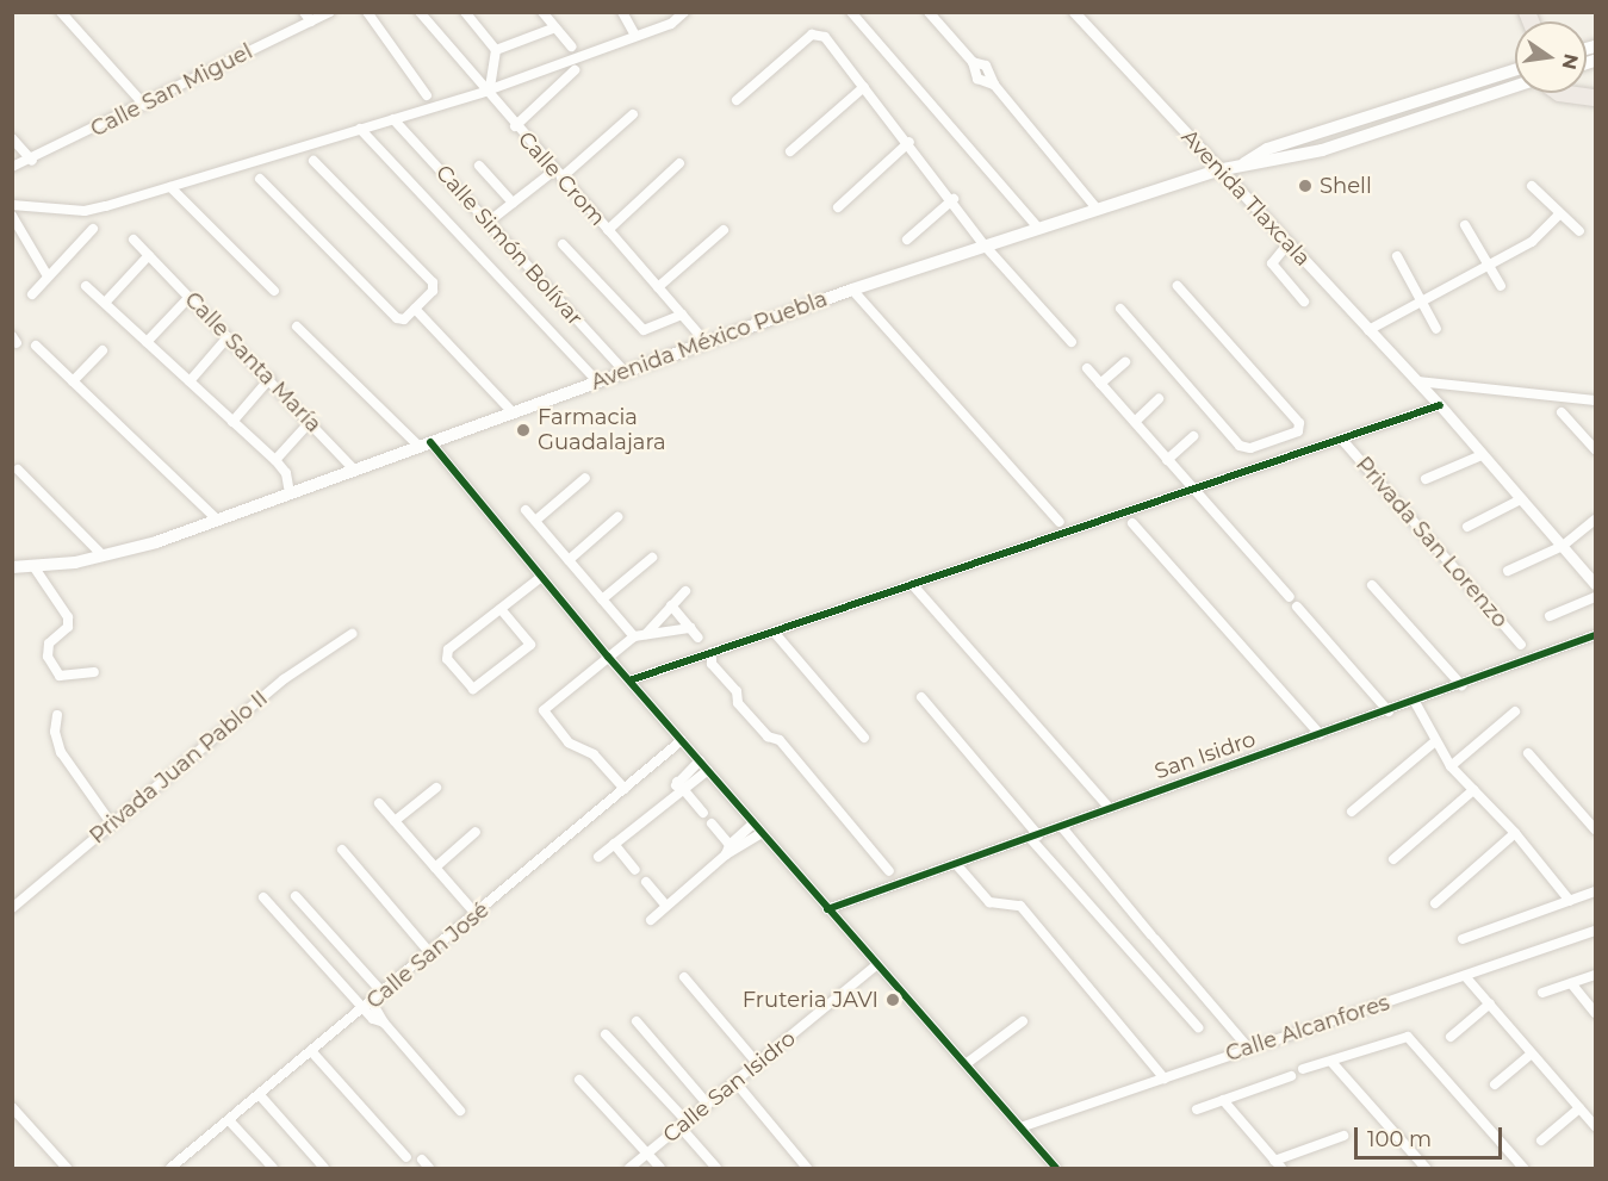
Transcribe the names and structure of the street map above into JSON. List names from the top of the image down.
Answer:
{
  "streets": {
    "main road": ["Avenida México Puebla"],
    "street": [
      "Calle San Miguel",
      "Calle Crom",
      "Avenida Tlaxcala",
      "Calle Simón Bolívar",
      "Calle Santa María",
      "Privada San Lorenzo",
      "San Isidro",
      "Privada Juan Pablo II",
      "Calle San José",
      "Calle Alcanfores",
      "Calle San Isidro"
    ]
  },
  "crossings": [
    ["Calle Crom", "Avenida México Puebla"],
    ["Avenida Tlaxcala", "Avenida México Puebla"],
    ["Calle Simón Bolívar", "Avenida México Puebla"],
    ["Avenida México Puebla", "Calle Santa María"]
  ],
  "places": ["Shell", "Farmacia Guadalajara", "Fruteria JAVI"],
  "scale_bar": "100 m",
  "north": "right"
}
